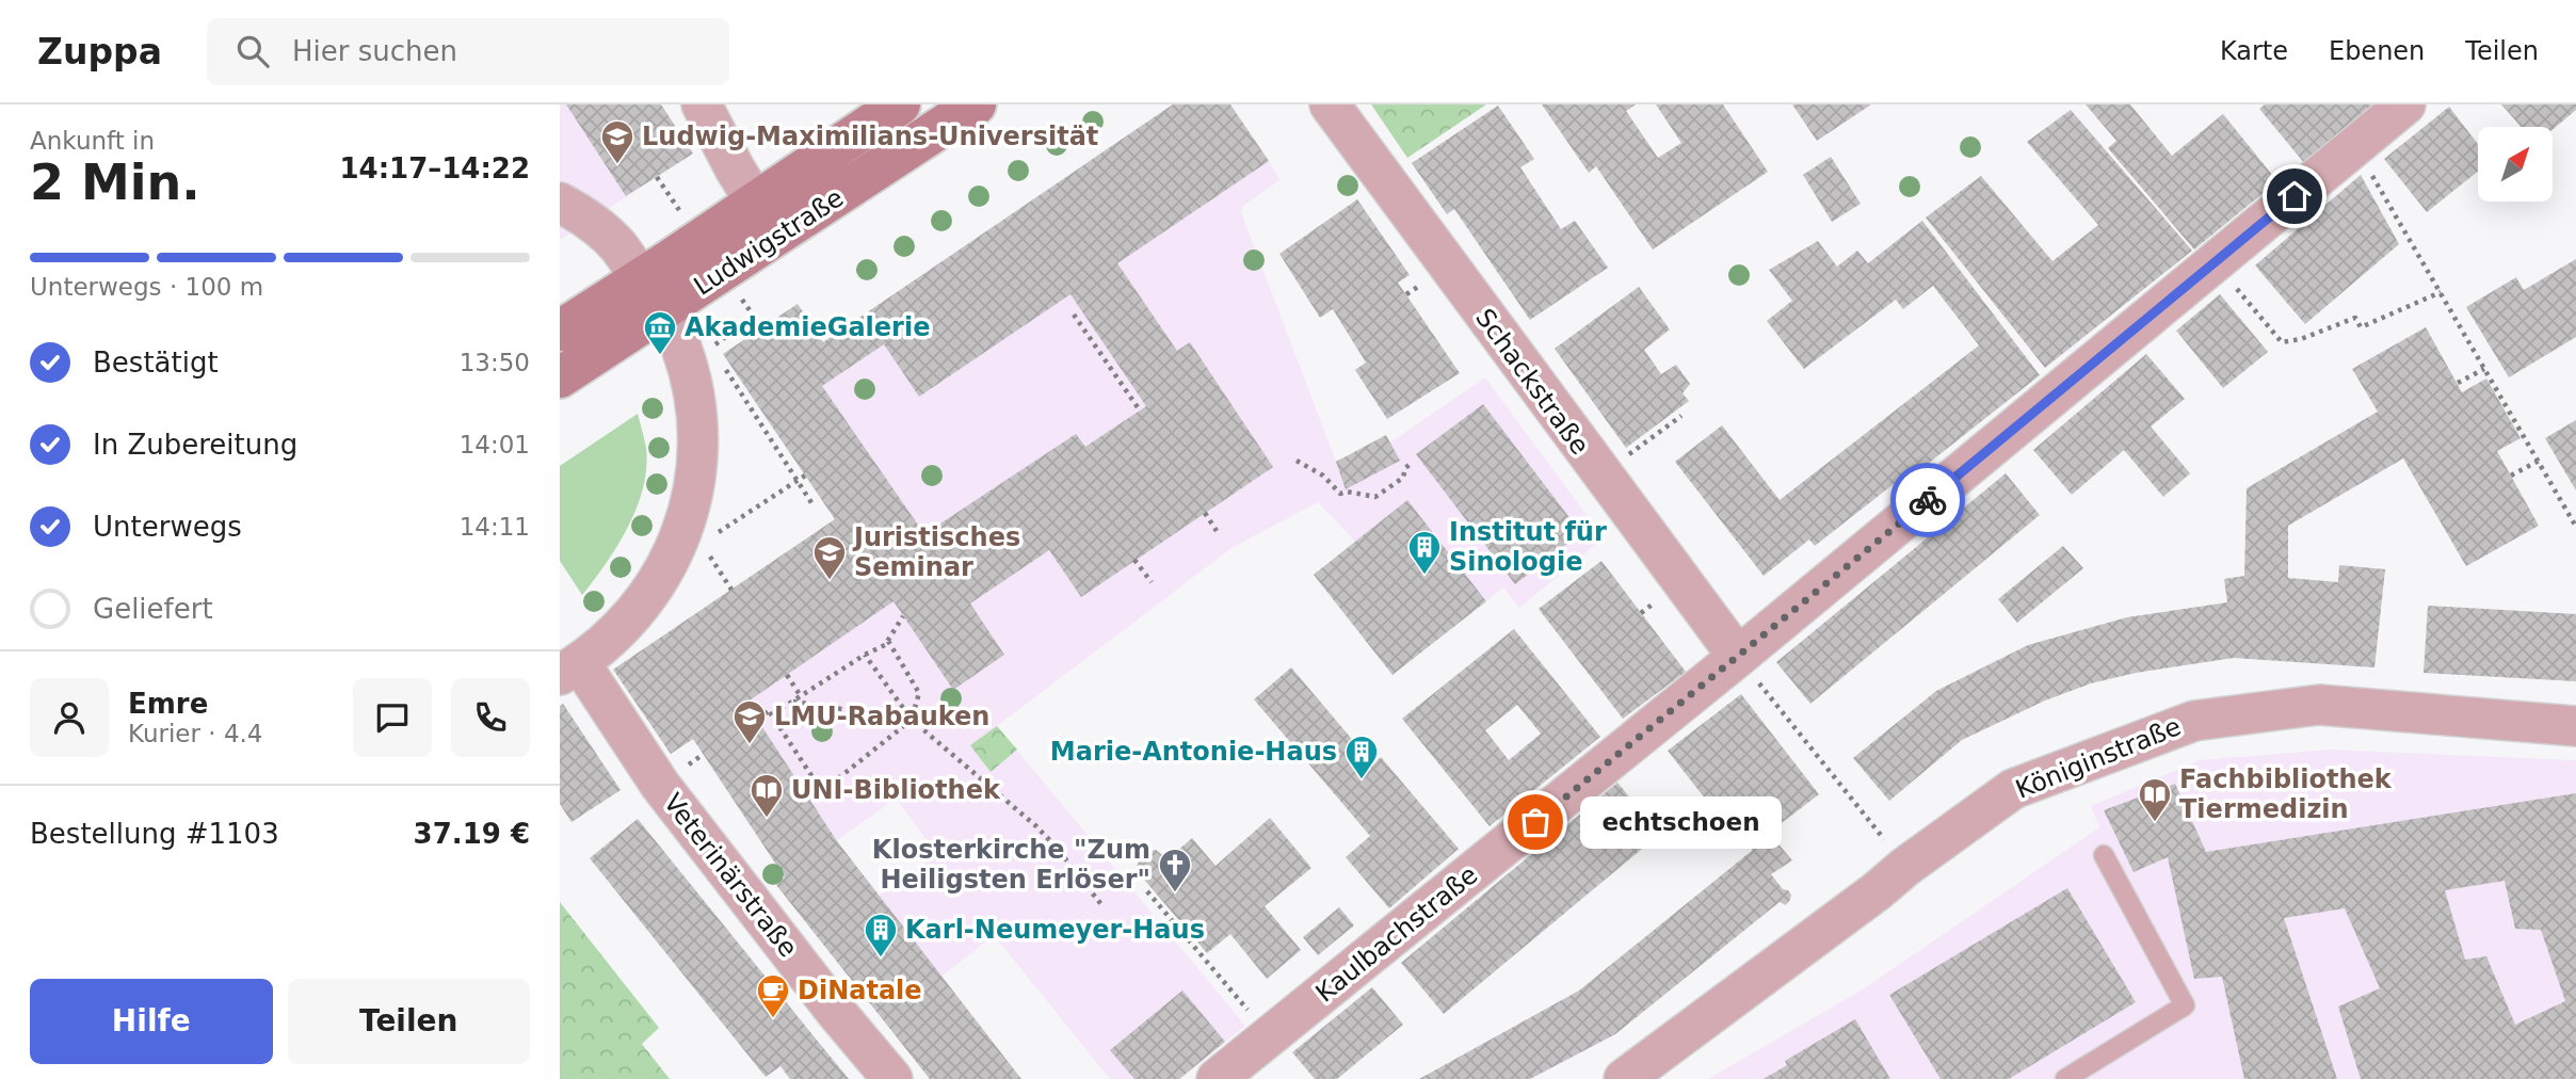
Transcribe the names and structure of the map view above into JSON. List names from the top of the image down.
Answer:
{
  "streets": {
    "main road": ["Ludwigstraße"],
    "street": [
      "Schackstraße",
      "Königinstraße",
      "Veterinärstraße",
      "Kaulbachstraße"
    ]
  },
  "crossings": [
    ["Schackstraße", "Kaulbachstraße"]
  ],
  "places": {
    "school or university": ["Ludwig-Maximilians-Universität", "Juristisches Seminar", "LMU-Rabauken"],
    "museum": ["AkademieGalerie"],
    "building": ["Institut für Sinologie", "Marie-Antonie-Haus", "Karl-Neumeyer-Haus"],
    "library": ["UNI-Bibliothek", "Fachbibliothek Tiermedizin"],
    "other": ["echtschoen"],
    "church": ["Klosterkirche \"Zum Heiligsten Erlöser\""],
    "cafe": ["DiNatale"]
  },
  "north": "top right",
  "page": {
    "header": "Zuppa",
    "search": "Hier suchen",
    "nav": ["Karte", "Ebenen", "Teilen"],
    "heading": ["2 Min.", "Ankunft in", "14:17–14:22"],
    "panel": [
      "Emre",
      "Kurier · 4.4",
      "Bestellung #1103",
      "37.19 €"
    ],
    "bar": "Unterwegs · 100 m",
    "list": [
      ["Bestätigt", "13:50"],
      ["In Zubereitung", "14:01"],
      ["Unterwegs", "14:11"],
      "Geliefert"
    ],
    "bubble": "echtschoen",
    "buttons": ["Hilfe", "Teilen"]
  }
}
